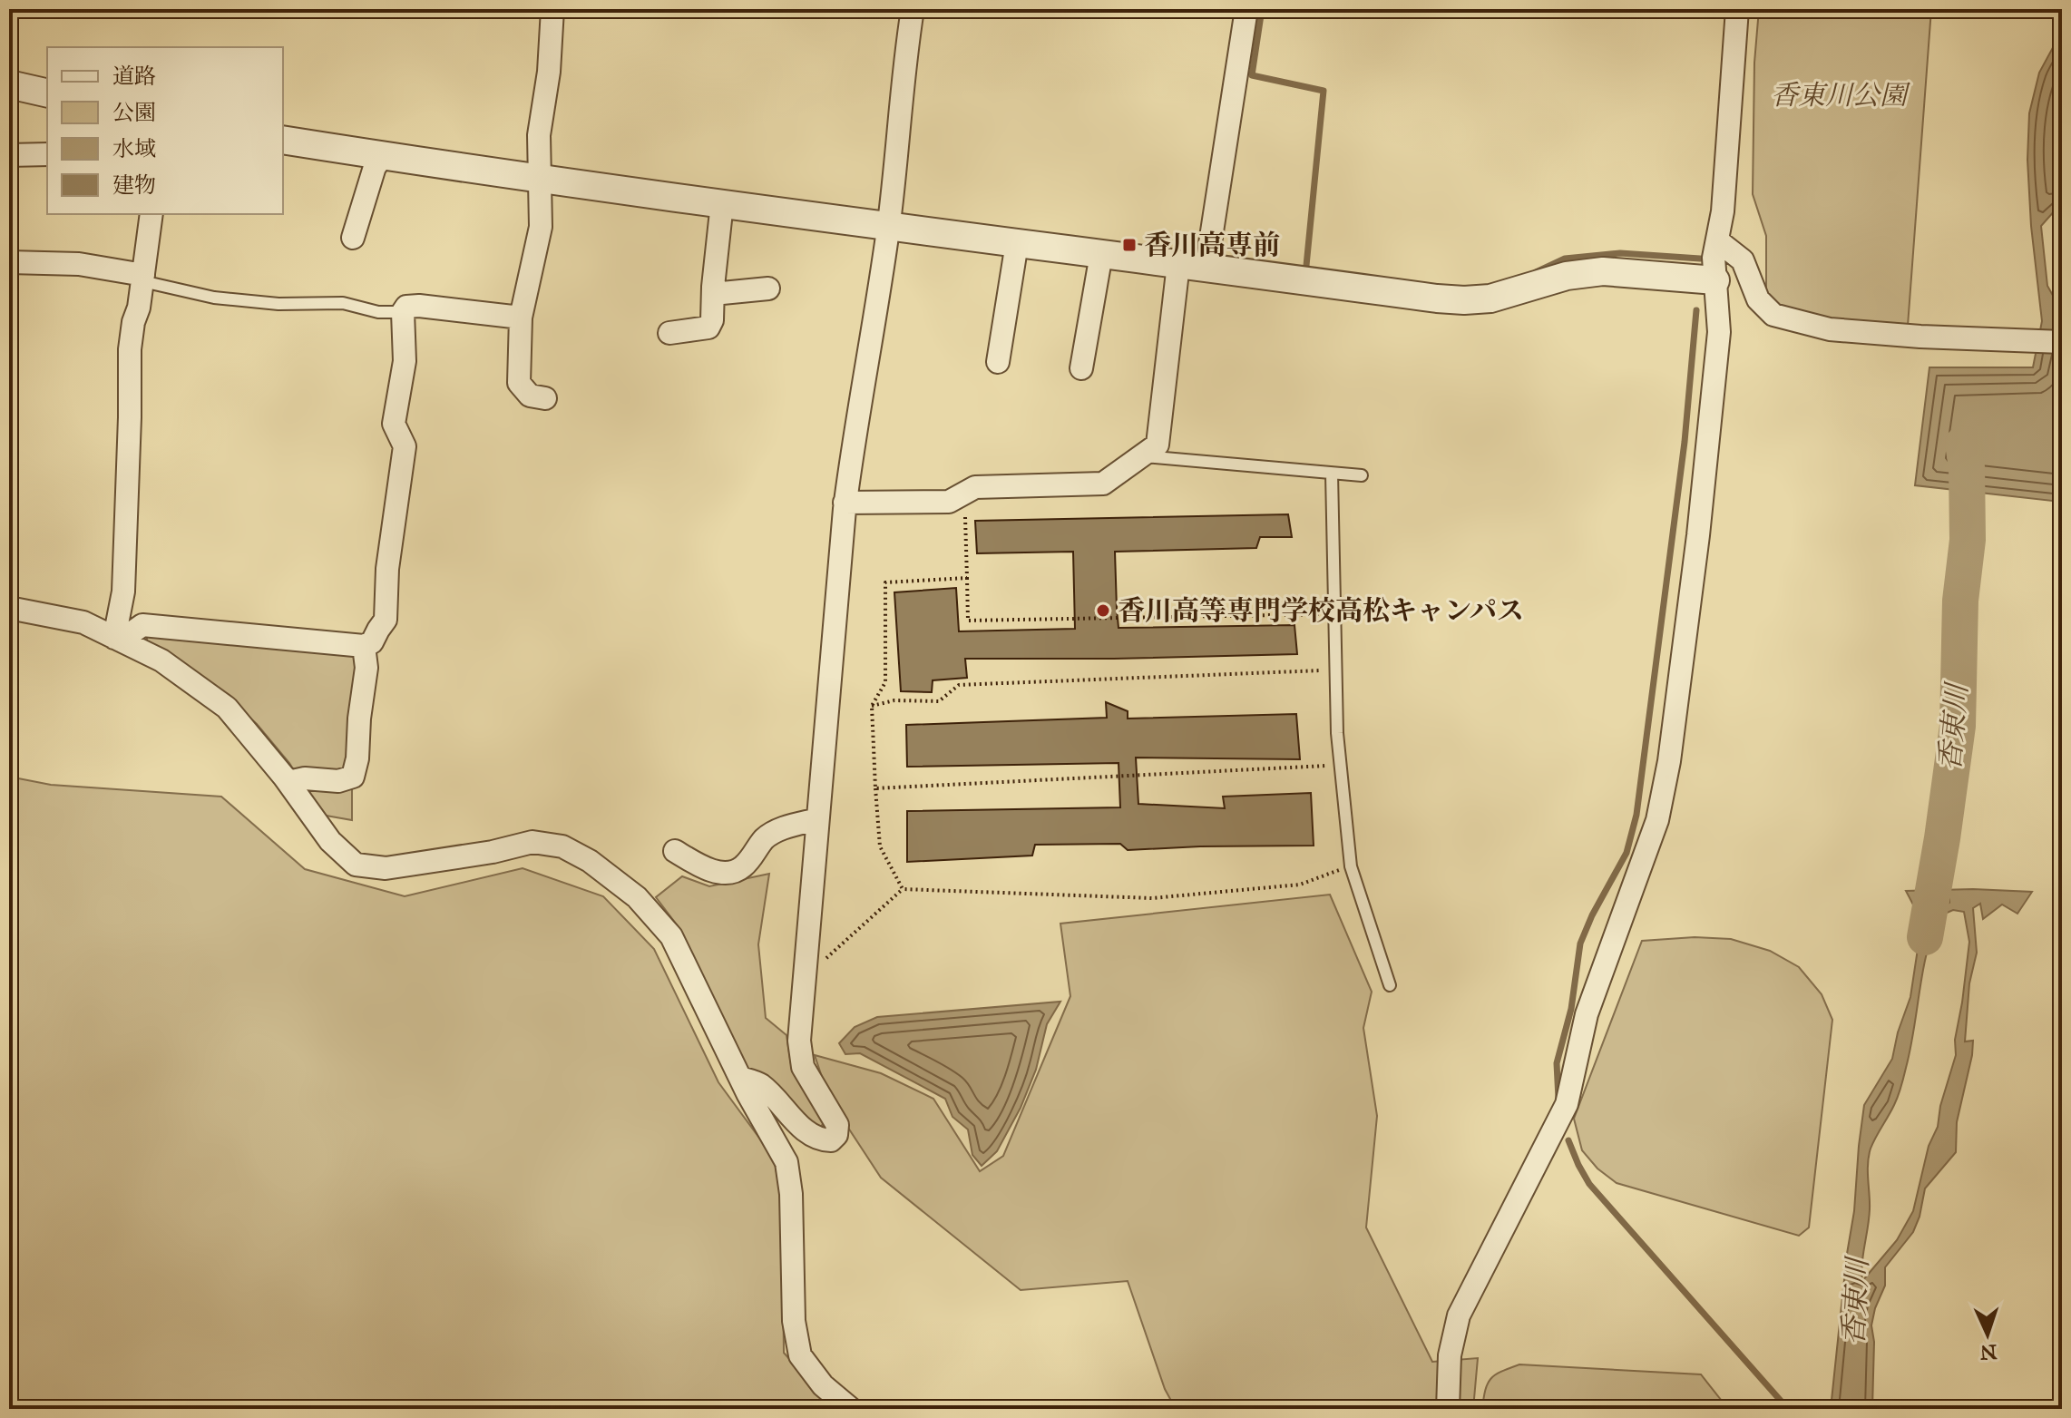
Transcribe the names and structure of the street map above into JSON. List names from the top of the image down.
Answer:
{
  "water": ["香東川"],
  "parks": ["香東川公園"],
  "places": {
    "transit": ["香川高専前"],
    "other": ["香川高等専門学校高松キャンパス"]
  },
  "legend": [
    "道路",
    "公園",
    "水域",
    "建物"
  ],
  "north": "bottom"
}
